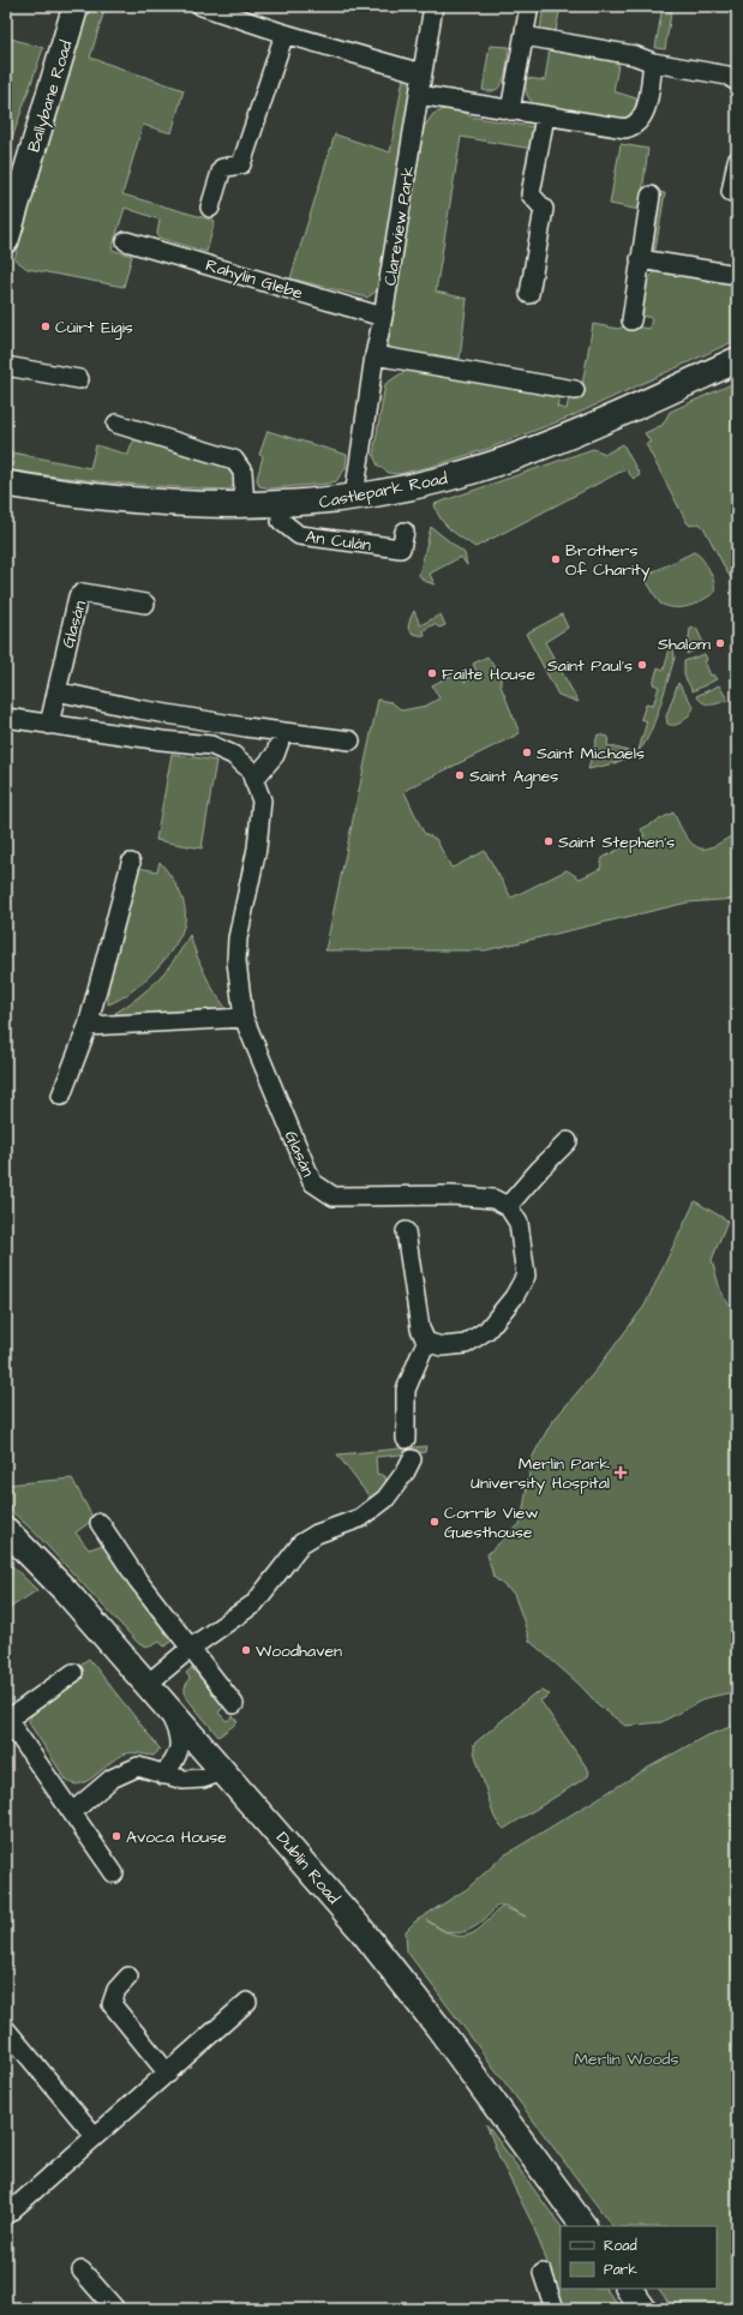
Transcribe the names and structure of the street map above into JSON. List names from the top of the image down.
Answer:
{
  "streets": {
    "main road": ["Ballybane Road", "Castlepark Road", "Dublin Road"],
    "street": [
      "Clareview Park",
      "Rahylin Glebe",
      "An Culán",
      "Glasán"
    ]
  },
  "crossings": [
    ["Clareview Park", "Rahylin Glebe"],
    ["Clareview Park", "Castlepark Road"],
    ["Castlepark Road", "An Culán"]
  ],
  "parks": ["Merlin Woods"],
  "places": {
    "other": [
      "Cúirt Eigis",
      "Brothers Of Charity",
      "Shalom",
      "Saint Paul's",
      "Failte House",
      "Saint Michaels",
      "Saint Agnes",
      "Saint Stephen's",
      "Corrib View Guesthouse",
      "Woodhaven",
      "Avoca House"
    ],
    "health": ["Merlin Park University Hospital"]
  },
  "legend": ["Road", "Park"]
}
